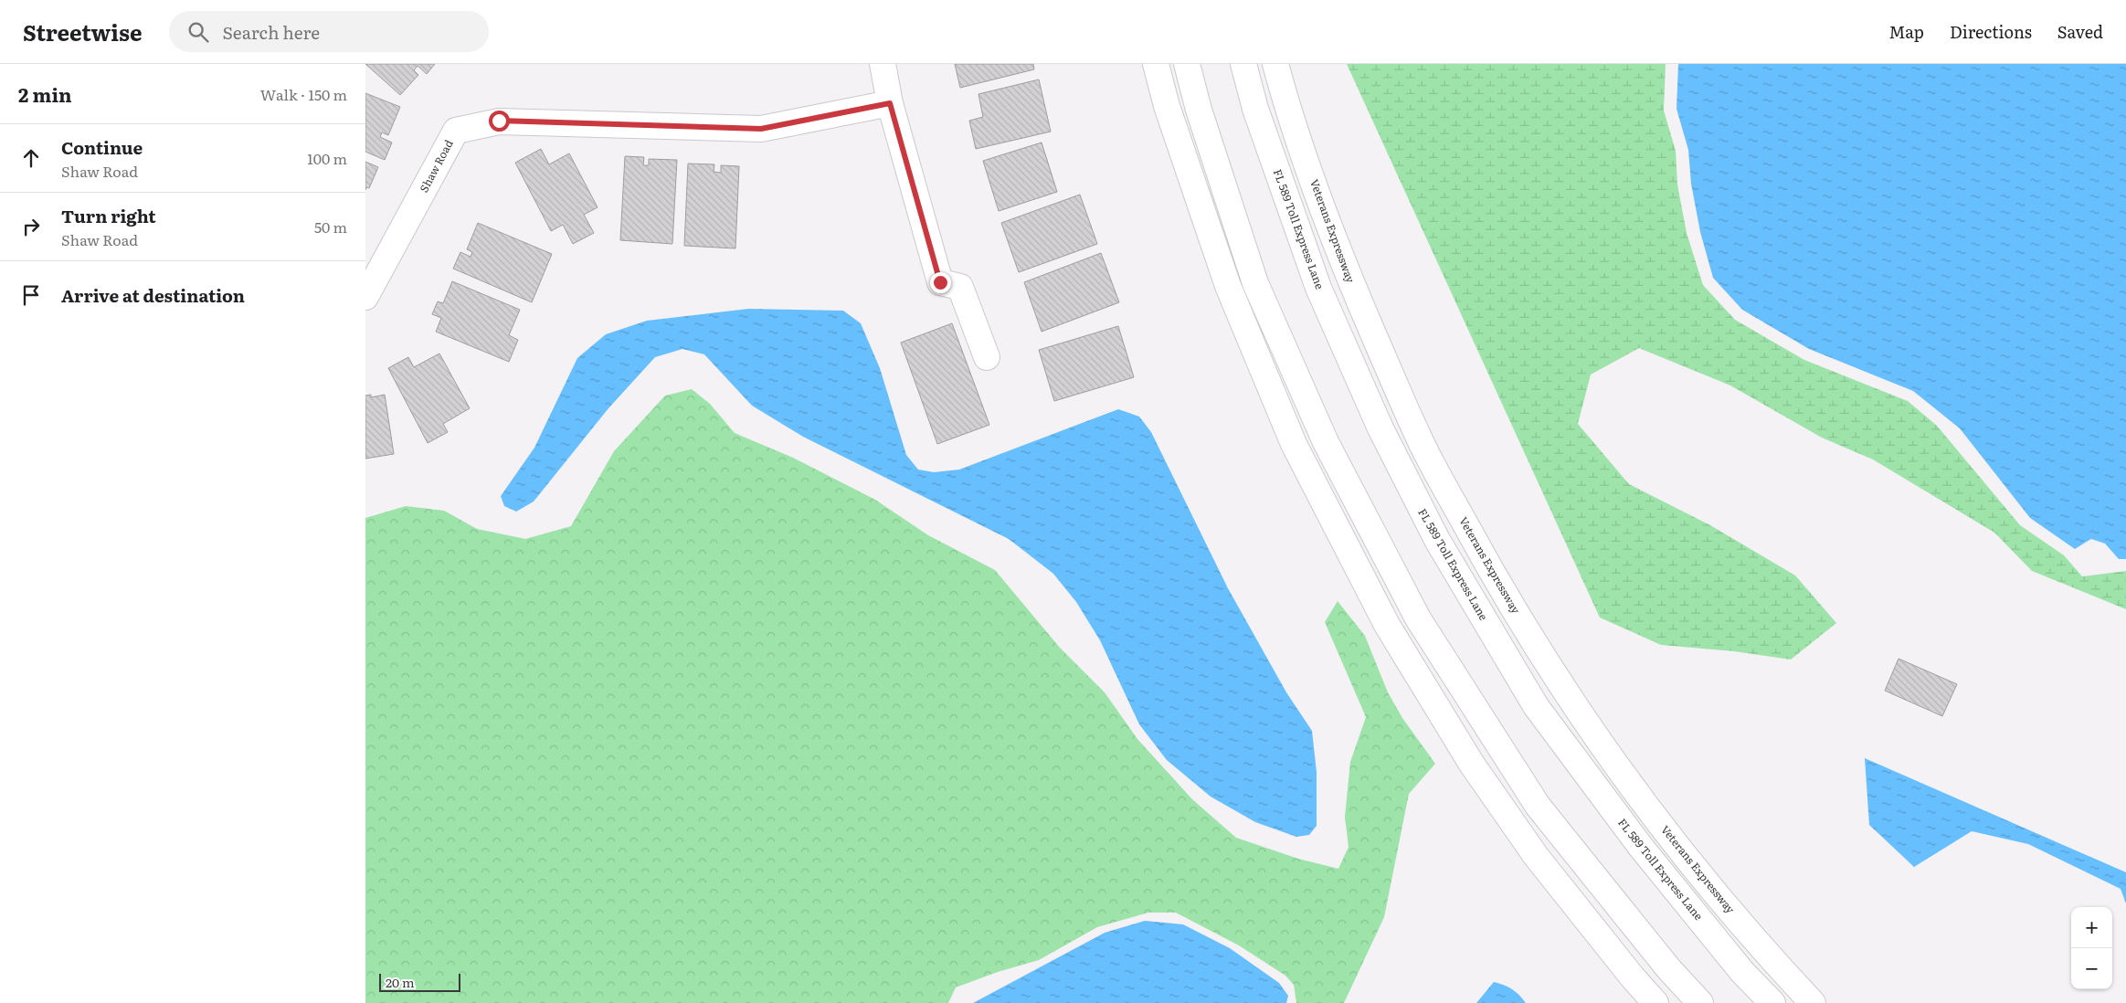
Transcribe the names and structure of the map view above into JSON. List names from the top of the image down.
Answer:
{
  "streets": {
    "main road": ["Shaw Road", "FL 589 Toll Express Lane", "Veterans Expressway"]
  },
  "scale_bar": "20 m",
  "page": {
    "header": "Streetwise",
    "search": "Search here",
    "nav": ["Map", "Directions", "Saved"],
    "heading": ["2 min", "Walk · 150 m"],
    "list": [
      ["Continue", "Shaw Road", "100 m"],
      ["Turn right", "Shaw Road", "50 m"],
      "Arrive at destination"
    ],
    "map_buttons": ["+", "−"],
    "scale": "20 m"
  }
}
